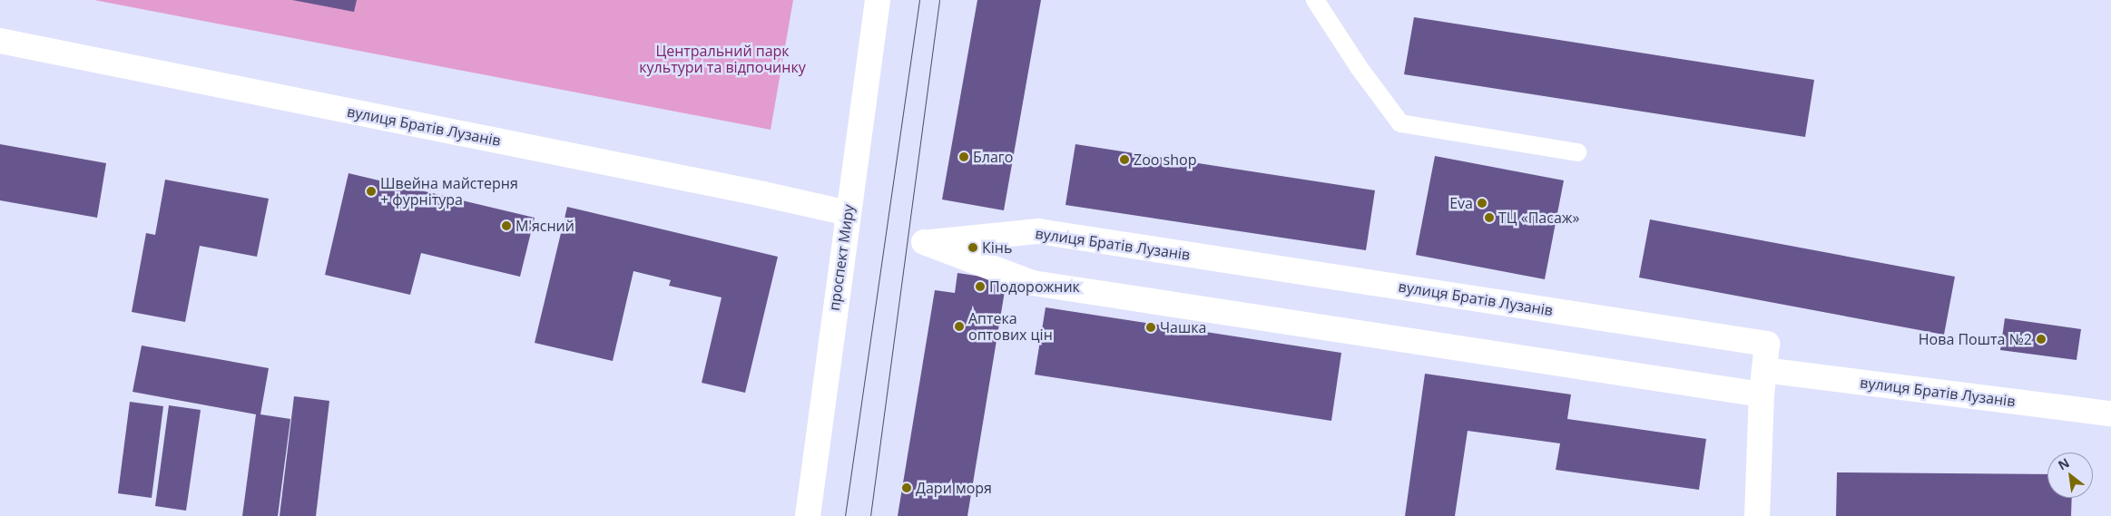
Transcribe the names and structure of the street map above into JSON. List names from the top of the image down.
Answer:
{
  "streets": {
    "street": ["вулиця Братів Лузанів", "проспект Миру"]
  },
  "crossings": [
    ["вулиця Братів Лузанів", "проспект Миру"]
  ],
  "parks": ["Центральний парк культури та відпочинку"],
  "places": [
    "Благо",
    "Zoo shop",
    "Швейна майстерня + фурнітура",
    "Eva",
    "ТЦ «Пасаж»",
    "М'ясний",
    "Кінь",
    "Подорожник",
    "Аптека оптових цін",
    "Чашка",
    "Нова Пошта №2",
    "Дари моря"
  ],
  "north": "top left"
}
